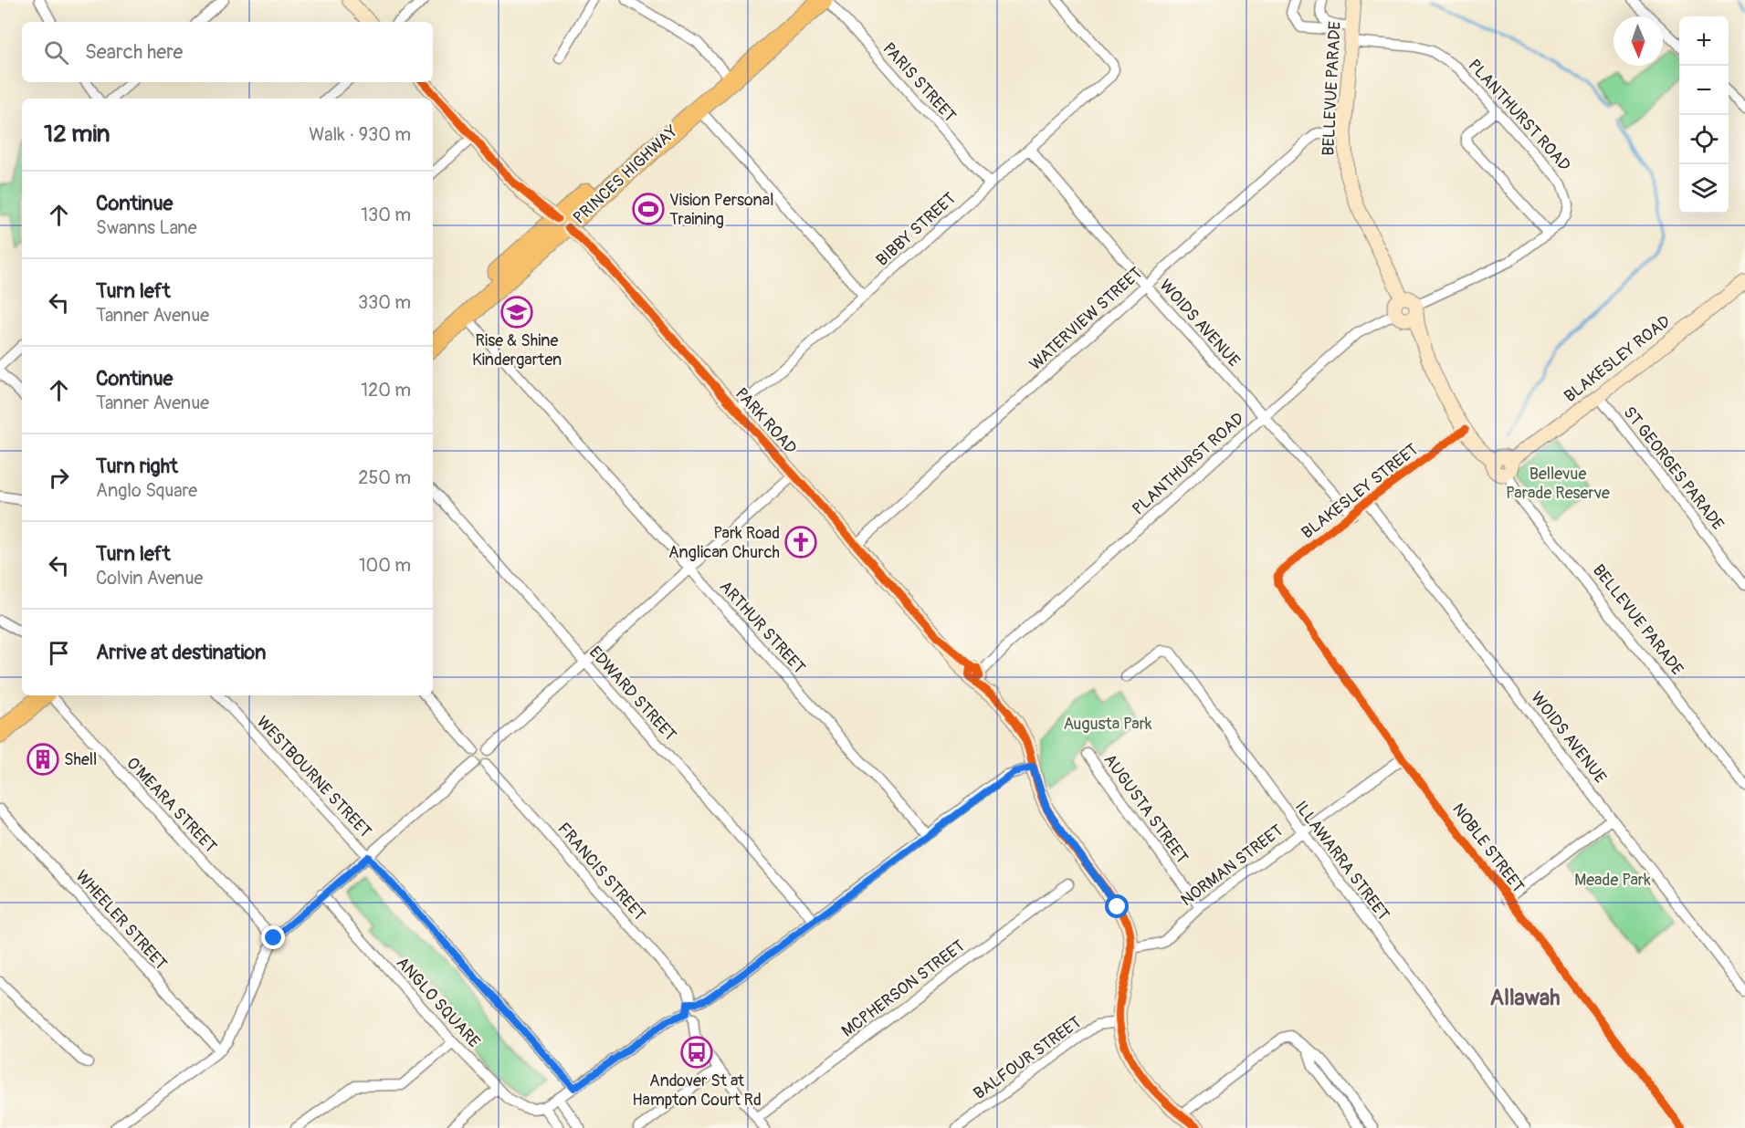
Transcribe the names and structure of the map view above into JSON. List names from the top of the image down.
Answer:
{
  "streets": {
    "highway": ["PRINCES HIGHWAY"],
    "main road": ["BELLEVUE PARADE", "BLAKESLEY ROAD", "PARK ROAD"],
    "street": [
      "PARIS STREET",
      "PLANTHURST ROAD",
      "BIBBY STREET",
      "WATERVIEW STREET",
      "WOIDS AVENUE",
      "ST GEORGES PARADE",
      "BLAKESLEY STREET",
      "ARTHUR STREET",
      "EDWARD STREET",
      "WESTBOURNE STREET",
      "O'MEARA STREET",
      "AUGUSTA STREET",
      "NOBLE STREET",
      "ILLAWARRA STREET",
      "NORMAN STREET",
      "FRANCIS STREET",
      "WHEELER STREET",
      "MCPHERSON STREET",
      "ANGLO SQUARE",
      "BALFOUR STREET"
    ]
  },
  "crossings": [
    ["PARIS STREET", "BIBBY STREET"],
    ["BELLEVUE PARADE", "PLANTHURST ROAD"],
    ["BELLEVUE PARADE", "WATERVIEW STREET"],
    ["BELLEVUE PARADE", "BLAKESLEY ROAD"],
    ["PLANTHURST ROAD", "WOIDS AVENUE"],
    ["PLANTHURST ROAD", "PARK ROAD"],
    ["PRINCES HIGHWAY", "PARK ROAD"],
    ["PRINCES HIGHWAY", "ARTHUR STREET"],
    ["BIBBY STREET", "WOIDS AVENUE"],
    ["BIBBY STREET", "PARK ROAD"],
    ["WATERVIEW STREET", "WOIDS AVENUE"],
    ["WATERVIEW STREET", "PARK ROAD"],
    ["WOIDS AVENUE", "BLAKESLEY STREET"],
    ["BLAKESLEY ROAD", "ST GEORGES PARADE"],
    ["PARK ROAD", "NORMAN STREET"],
    ["PARK ROAD", "BALFOUR STREET"],
    ["BLAKESLEY STREET", "NOBLE STREET"],
    ["AUGUSTA STREET", "NORMAN STREET"],
    ["NOBLE STREET", "NORMAN STREET"],
    ["ILLAWARRA STREET", "NORMAN STREET"]
  ],
  "districts": ["Allawah"],
  "parks": ["Bellevue Parade Reserve", "Augusta Park", "Meade Park"],
  "places": {
    "sports": ["Vision Personal Training"],
    "school or university": ["Rise & Shine Kindergarten"],
    "church": ["Park Road Anglican Church"],
    "building": ["Shell"],
    "bus stop": ["Andover St at Hampton Court Rd"]
  },
  "north": "bottom",
  "page": {
    "map_buttons": ["+", "−"],
    "search": "Search here",
    "heading": ["12 min", "Walk · 930 m"],
    "list": [
      ["Continue", "Swanns Lane", "130 m"],
      ["Turn left", "Tanner Avenue", "330 m"],
      ["Continue", "Tanner Avenue", "120 m"],
      ["Turn right", "Anglo Square", "250 m"],
      ["Turn left", "Colvin Avenue", "100 m"],
      "Arrive at destination"
    ]
  }
}
